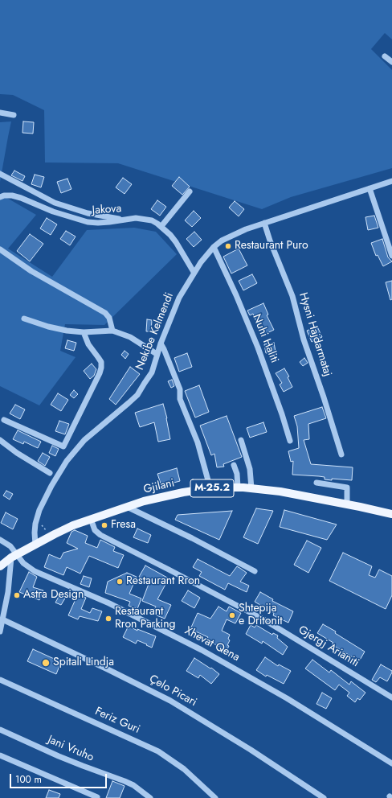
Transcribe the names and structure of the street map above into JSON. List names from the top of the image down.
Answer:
{
  "streets": {
    "main road": ["Gjilani", "M-25.2"],
    "street": [
      "Jakova",
      "Nekibe Kelmendi",
      "Hysni Hajdarmataj",
      "Nuhi Haliti",
      "Xhevat Qena",
      "Gjergj Arianiti",
      "Çelo Picari",
      "Feriz Guri",
      "Jani Vruho"
    ]
  },
  "crossings": [
    ["Jakova", "Nekibe Kelmendi"],
    ["Nekibe Kelmendi", "Hysni Hajdarmataj"],
    ["Nekibe Kelmendi", "Nuhi Haliti"],
    ["Nekibe Kelmendi", "Gjilani"],
    ["Gjilani", "Xhevat Qena"],
    ["Gjilani", "Gjergj Arianiti"]
  ],
  "places": [
    "Restaurant Puro",
    "Fresa",
    "Restaurant Rron",
    "Astra Design",
    "Shtepija e Dritonit",
    "Restaurant Rron Parking",
    "Spitali Lindja"
  ],
  "scale_bar": "100 m"
}
